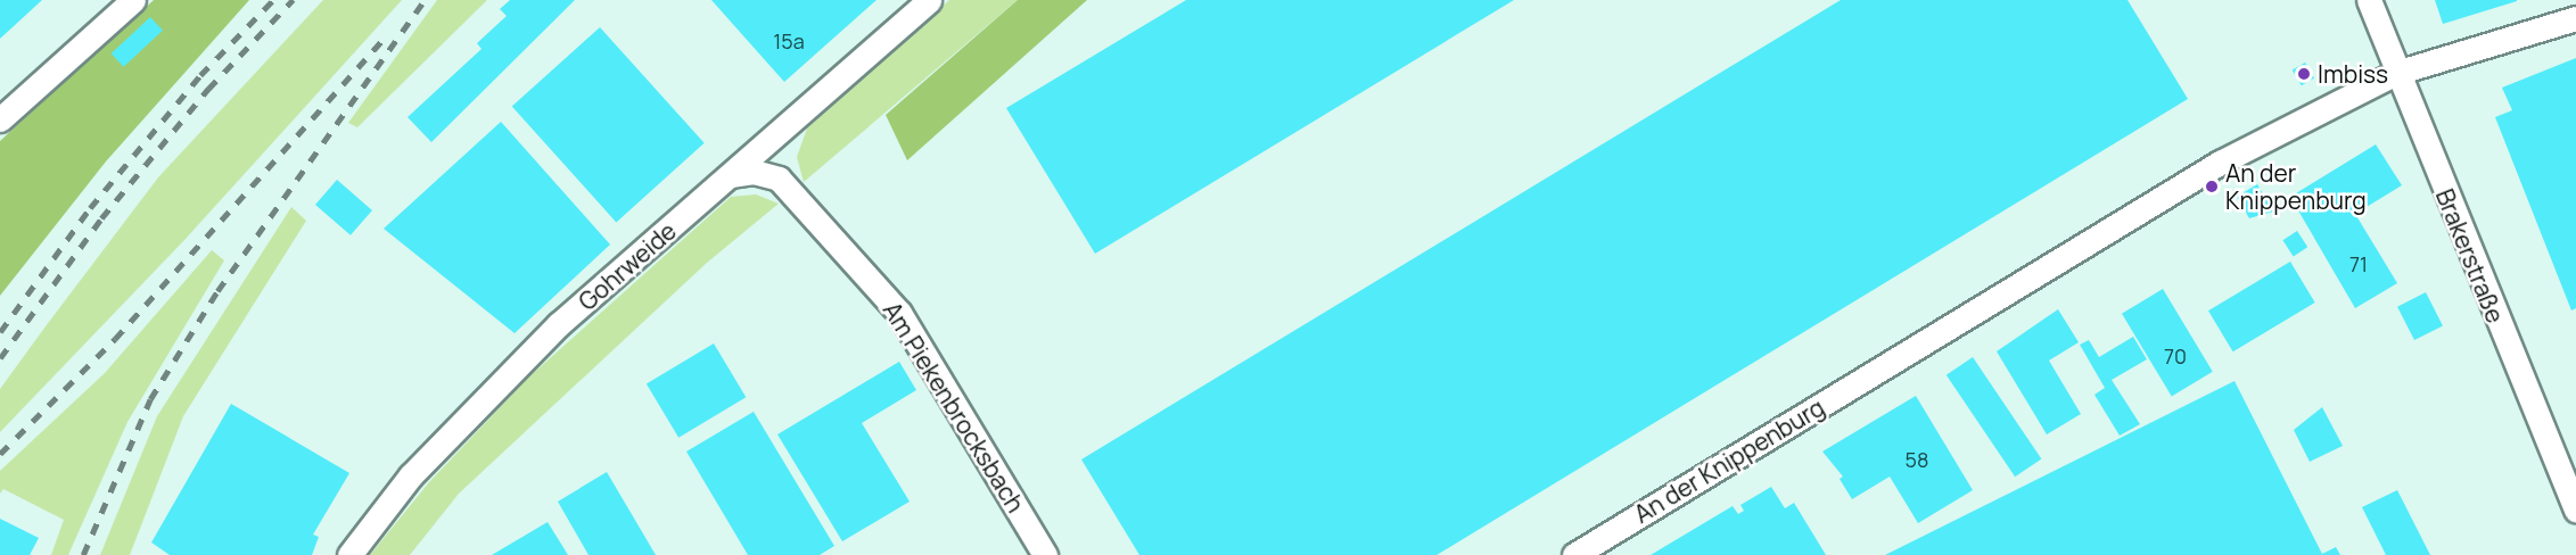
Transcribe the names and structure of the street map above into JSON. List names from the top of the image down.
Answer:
{
  "streets": {
    "street": [
      "Brakerstraße",
      "Gohrweide",
      "Am Piekenbrocksbach",
      "An der Knippenburg"
    ]
  },
  "crossings": [
    ["Brakerstraße", "An der Knippenburg"],
    ["Gohrweide", "Am Piekenbrocksbach"]
  ],
  "places": ["Imbiss", "An der Knippenburg"],
  "house_numbers": [
    "15a",
    "71",
    "70",
    "58"
  ]
}
